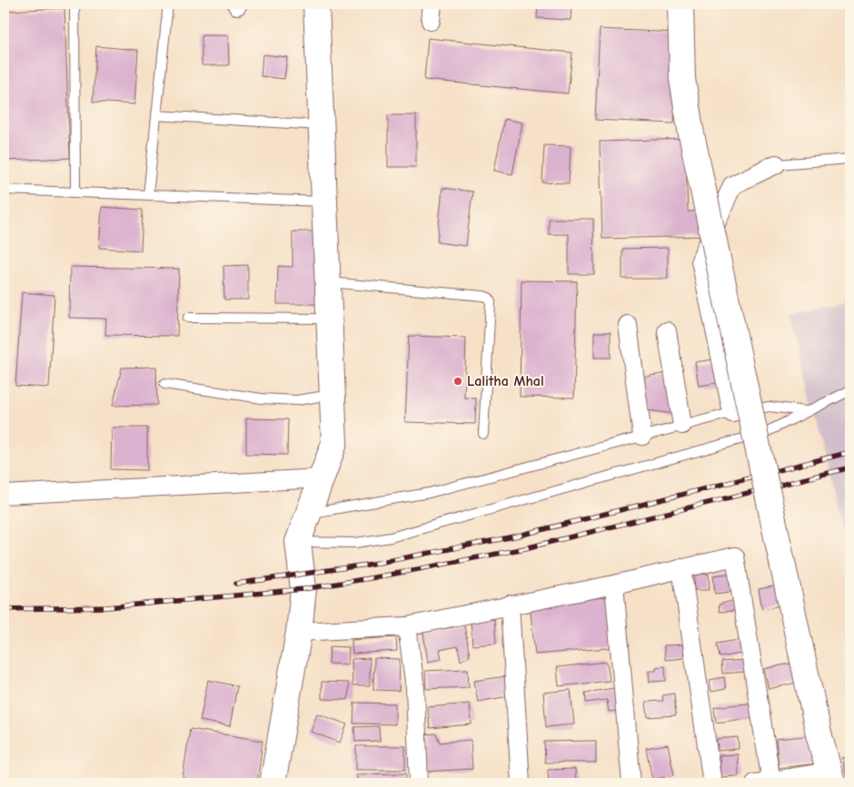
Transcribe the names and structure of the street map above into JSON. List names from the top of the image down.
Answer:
{
  "places": ["Lalitha Mhal"]
}
